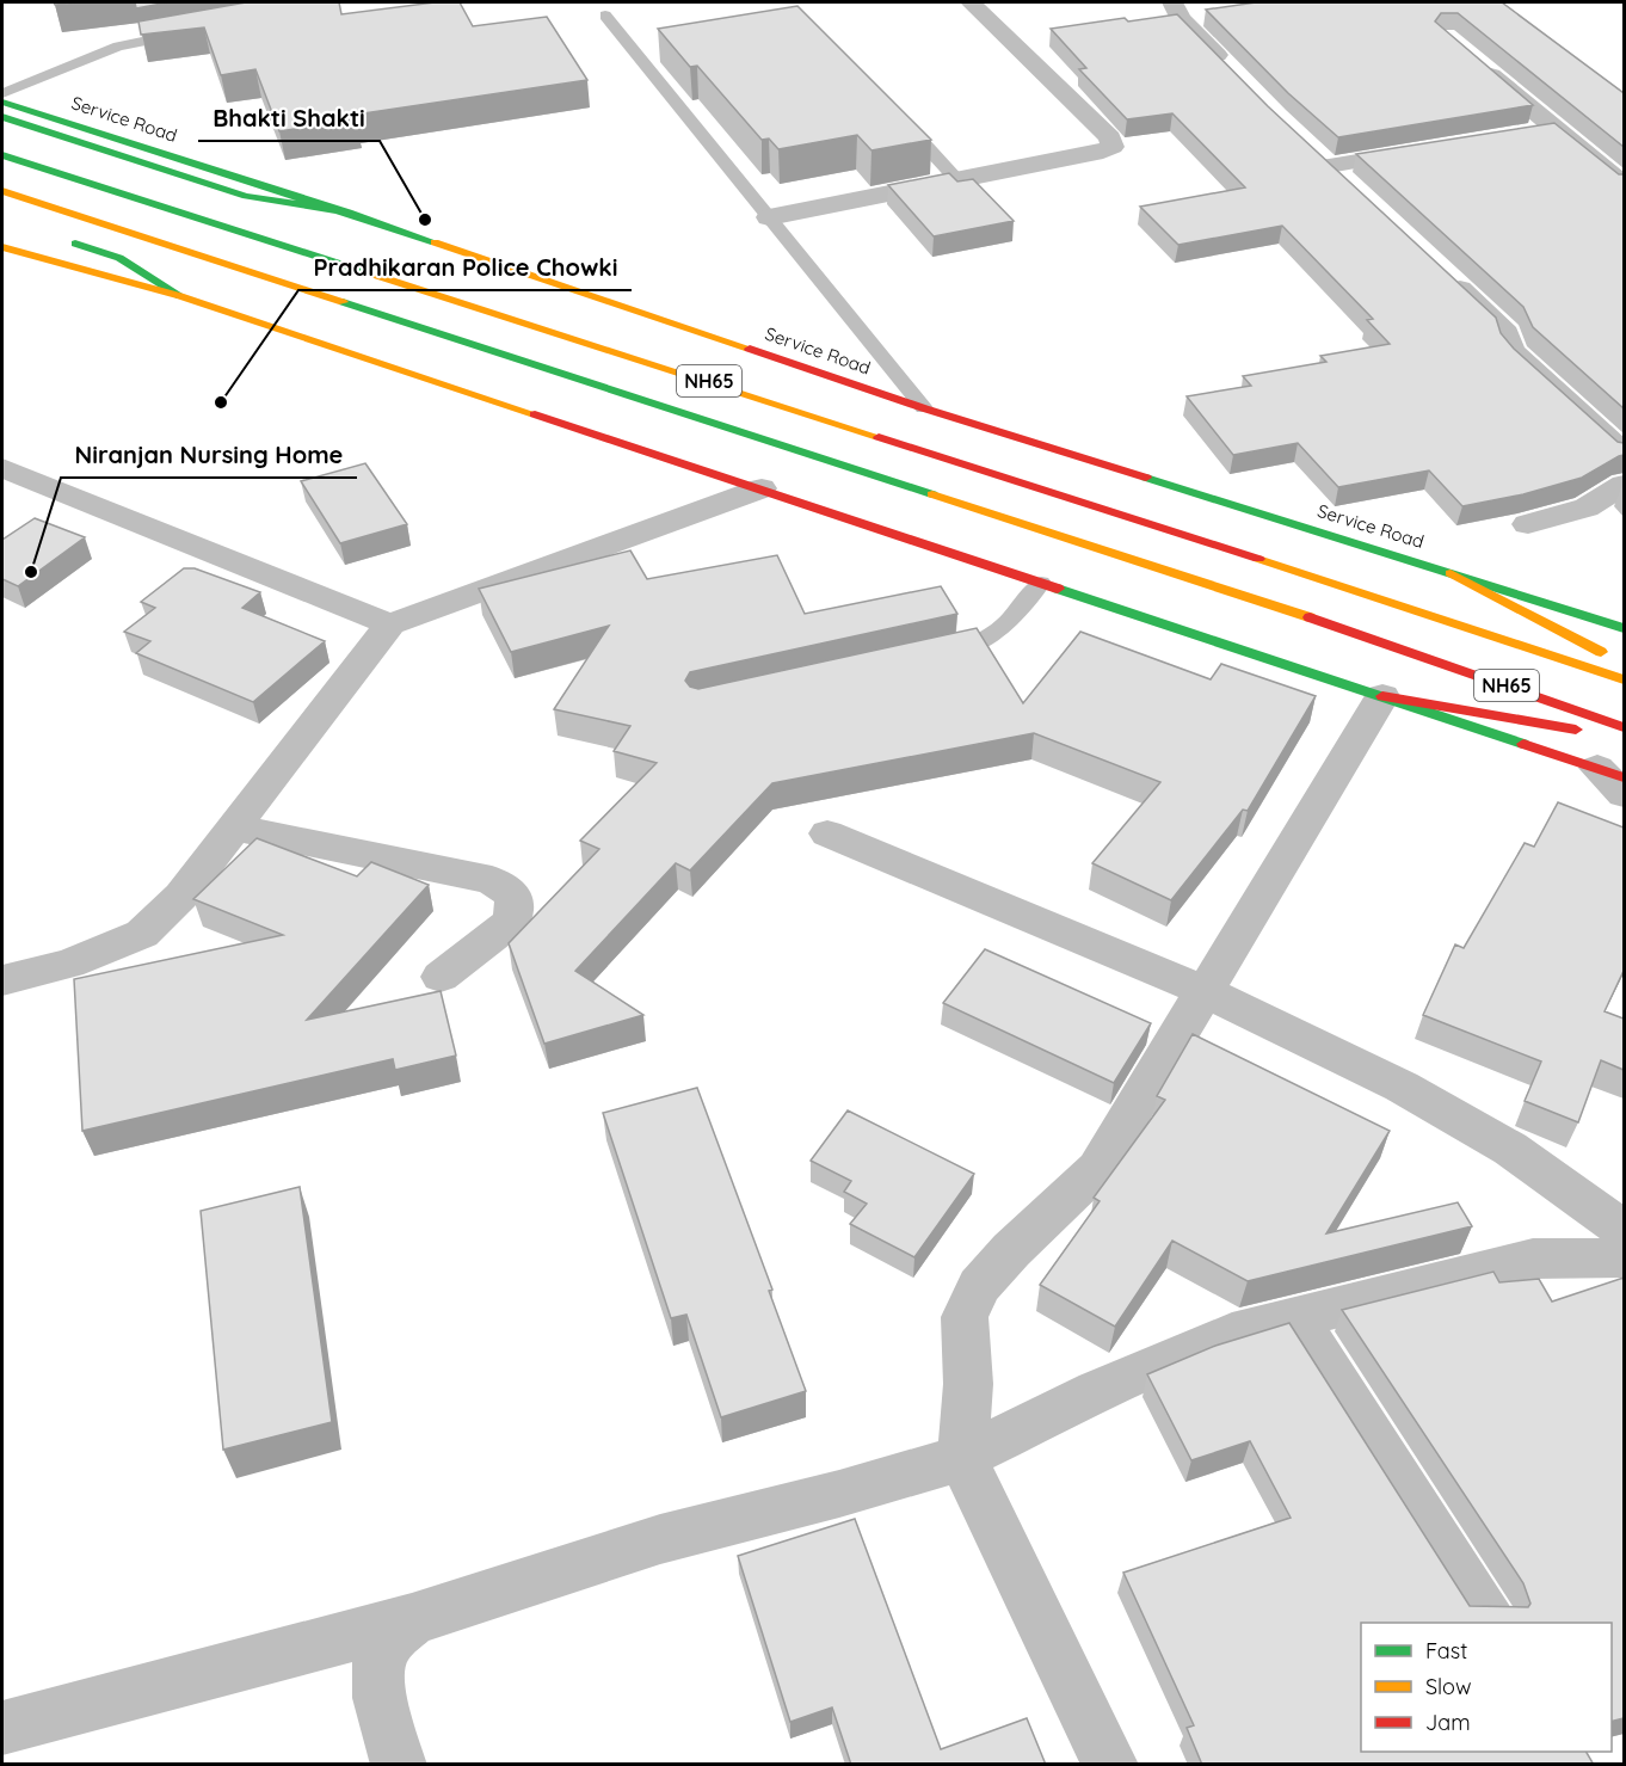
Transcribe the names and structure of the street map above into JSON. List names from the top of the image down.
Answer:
{
  "streets": {
    "main road": ["Service Road", "NH65"]
  },
  "places": ["Bhakti Shakti", "Pradhikaran Police Chowki", "Niranjan Nursing Home"],
  "legend": ["Fast", "Slow", "Jam"]
}
